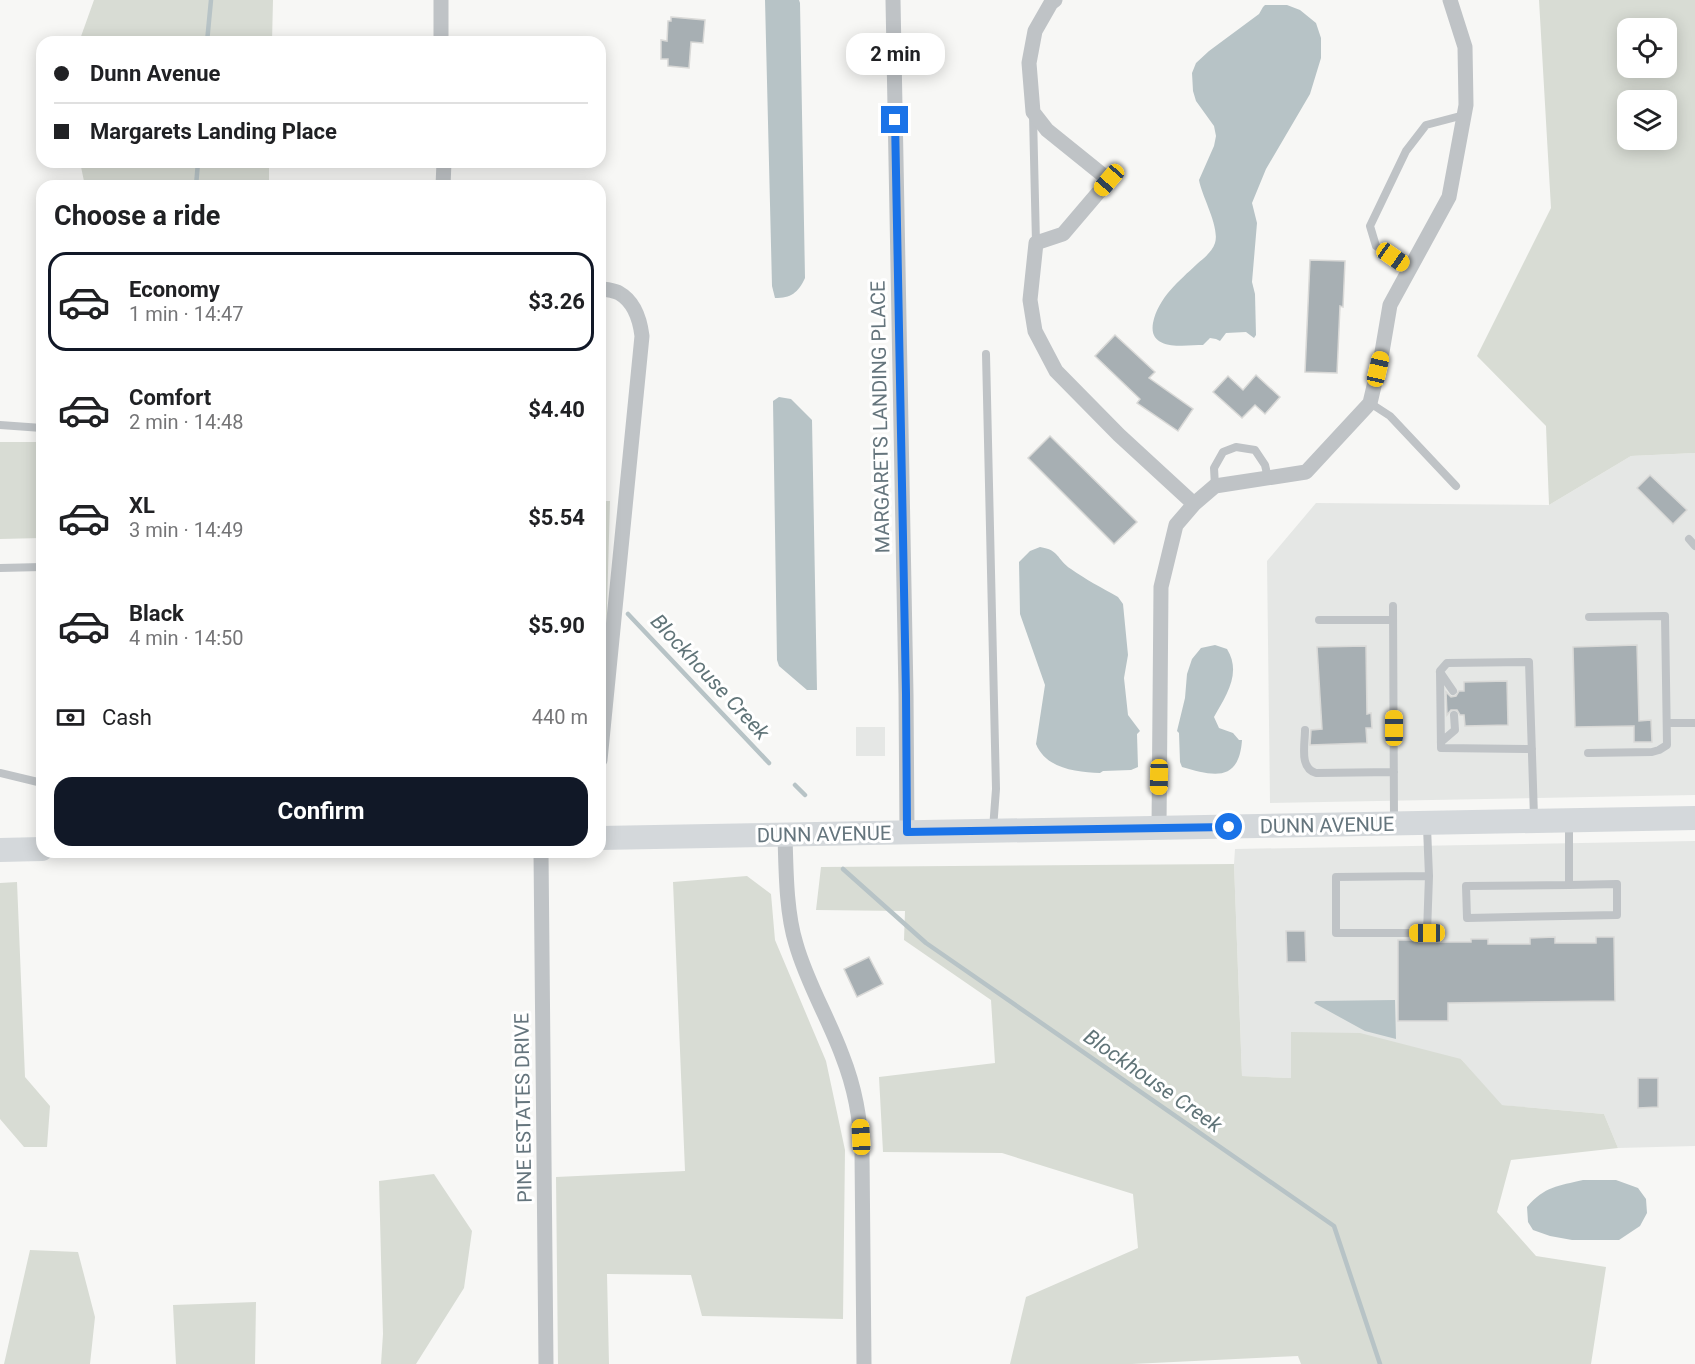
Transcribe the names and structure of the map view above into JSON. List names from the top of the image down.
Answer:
{
  "streets": {
    "main road": ["DUNN AVENUE"],
    "street": ["MARGARETS LANDING PLACE", "PINE ESTATES DRIVE"]
  },
  "crossings": [
    ["MARGARETS LANDING PLACE", "DUNN AVENUE"]
  ],
  "water": ["Blockhouse Creek"],
  "page": {
    "bubble": "2 min",
    "banner": ["Dunn Avenue", "Margarets Landing Place"],
    "heading": "Choose a ride",
    "list": [
      {
        "name": "Economy",
        "note": "1 min · 14:47",
        "value": "$3.26"
      },
      {
        "name": "Comfort",
        "note": "2 min · 14:48",
        "value": "$4.40"
      },
      {
        "name": "XL",
        "note": "3 min · 14:49",
        "value": "$5.54"
      },
      {
        "name": "Black",
        "note": "4 min · 14:50",
        "value": "$5.90"
      }
    ],
    "pay": ["Cash", "440 m"],
    "buttons": "Confirm"
  }
}
